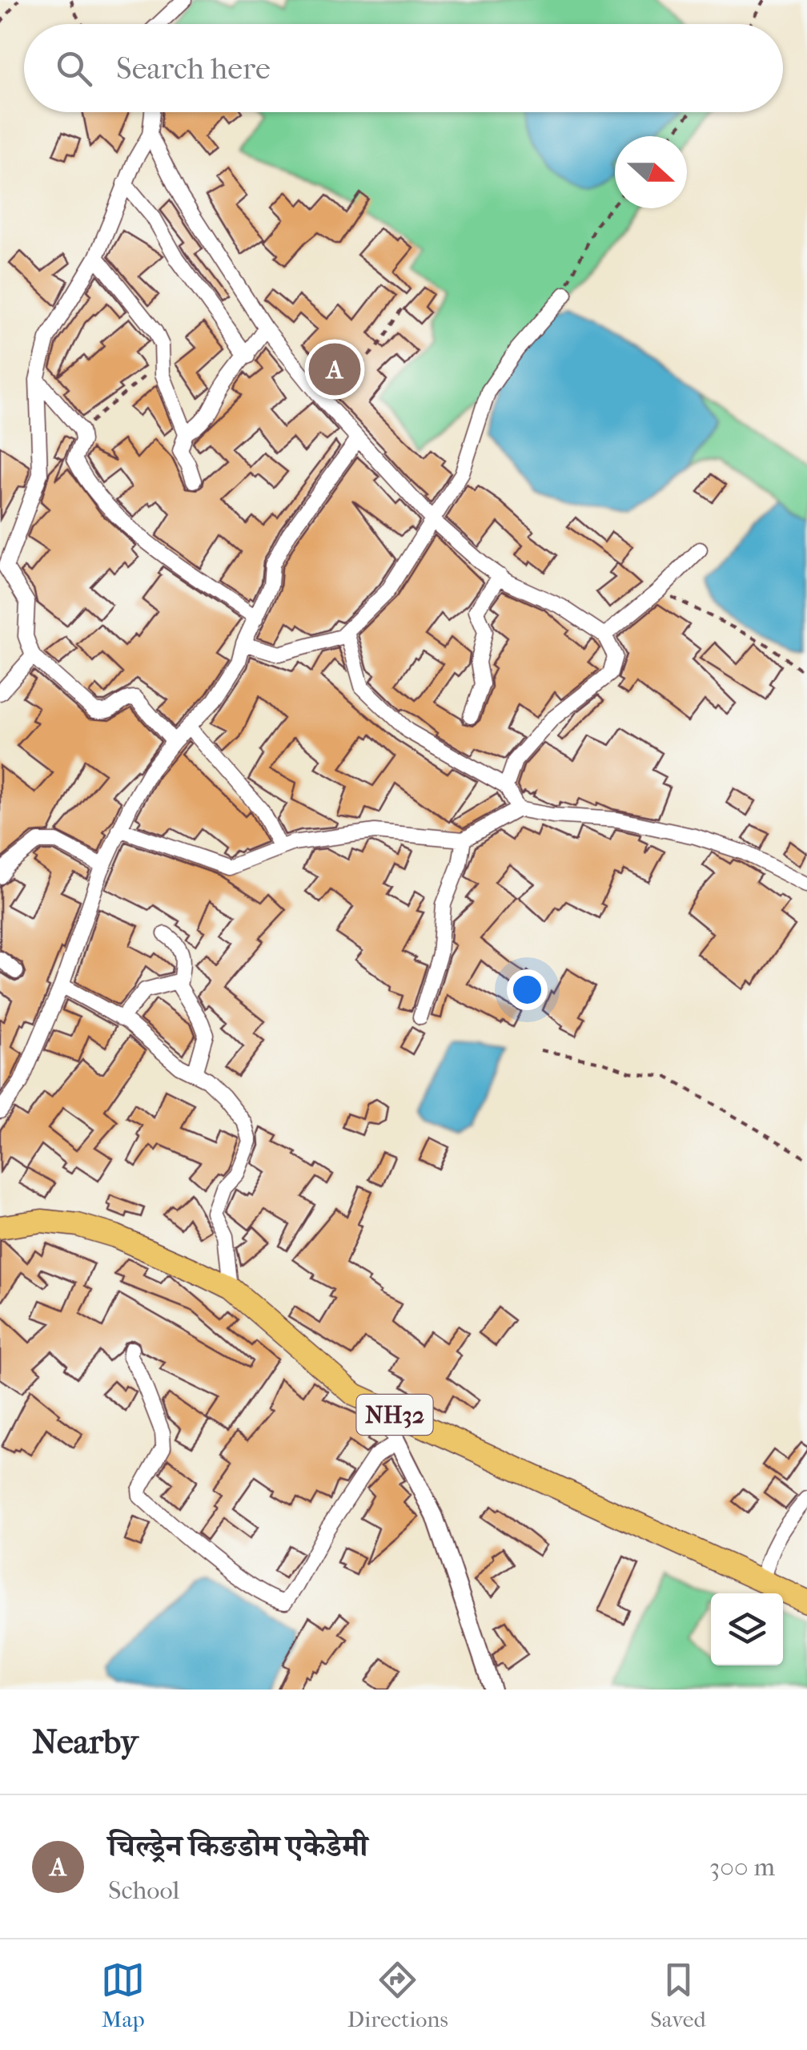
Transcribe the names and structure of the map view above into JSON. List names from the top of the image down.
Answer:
{
  "streets": {
    "main road": ["NH32"]
  },
  "north": "right",
  "page": {
    "search": "Search here",
    "pins": "A",
    "heading": "Nearby",
    "list": [
      {
        "mark": "A",
        "name": "चिल्ड्रेन किङडोम एकेडेमी",
        "note": "School",
        "value": "300 m"
      }
    ],
    "nav": ["Map", "Directions", "Saved"]
  }
}
